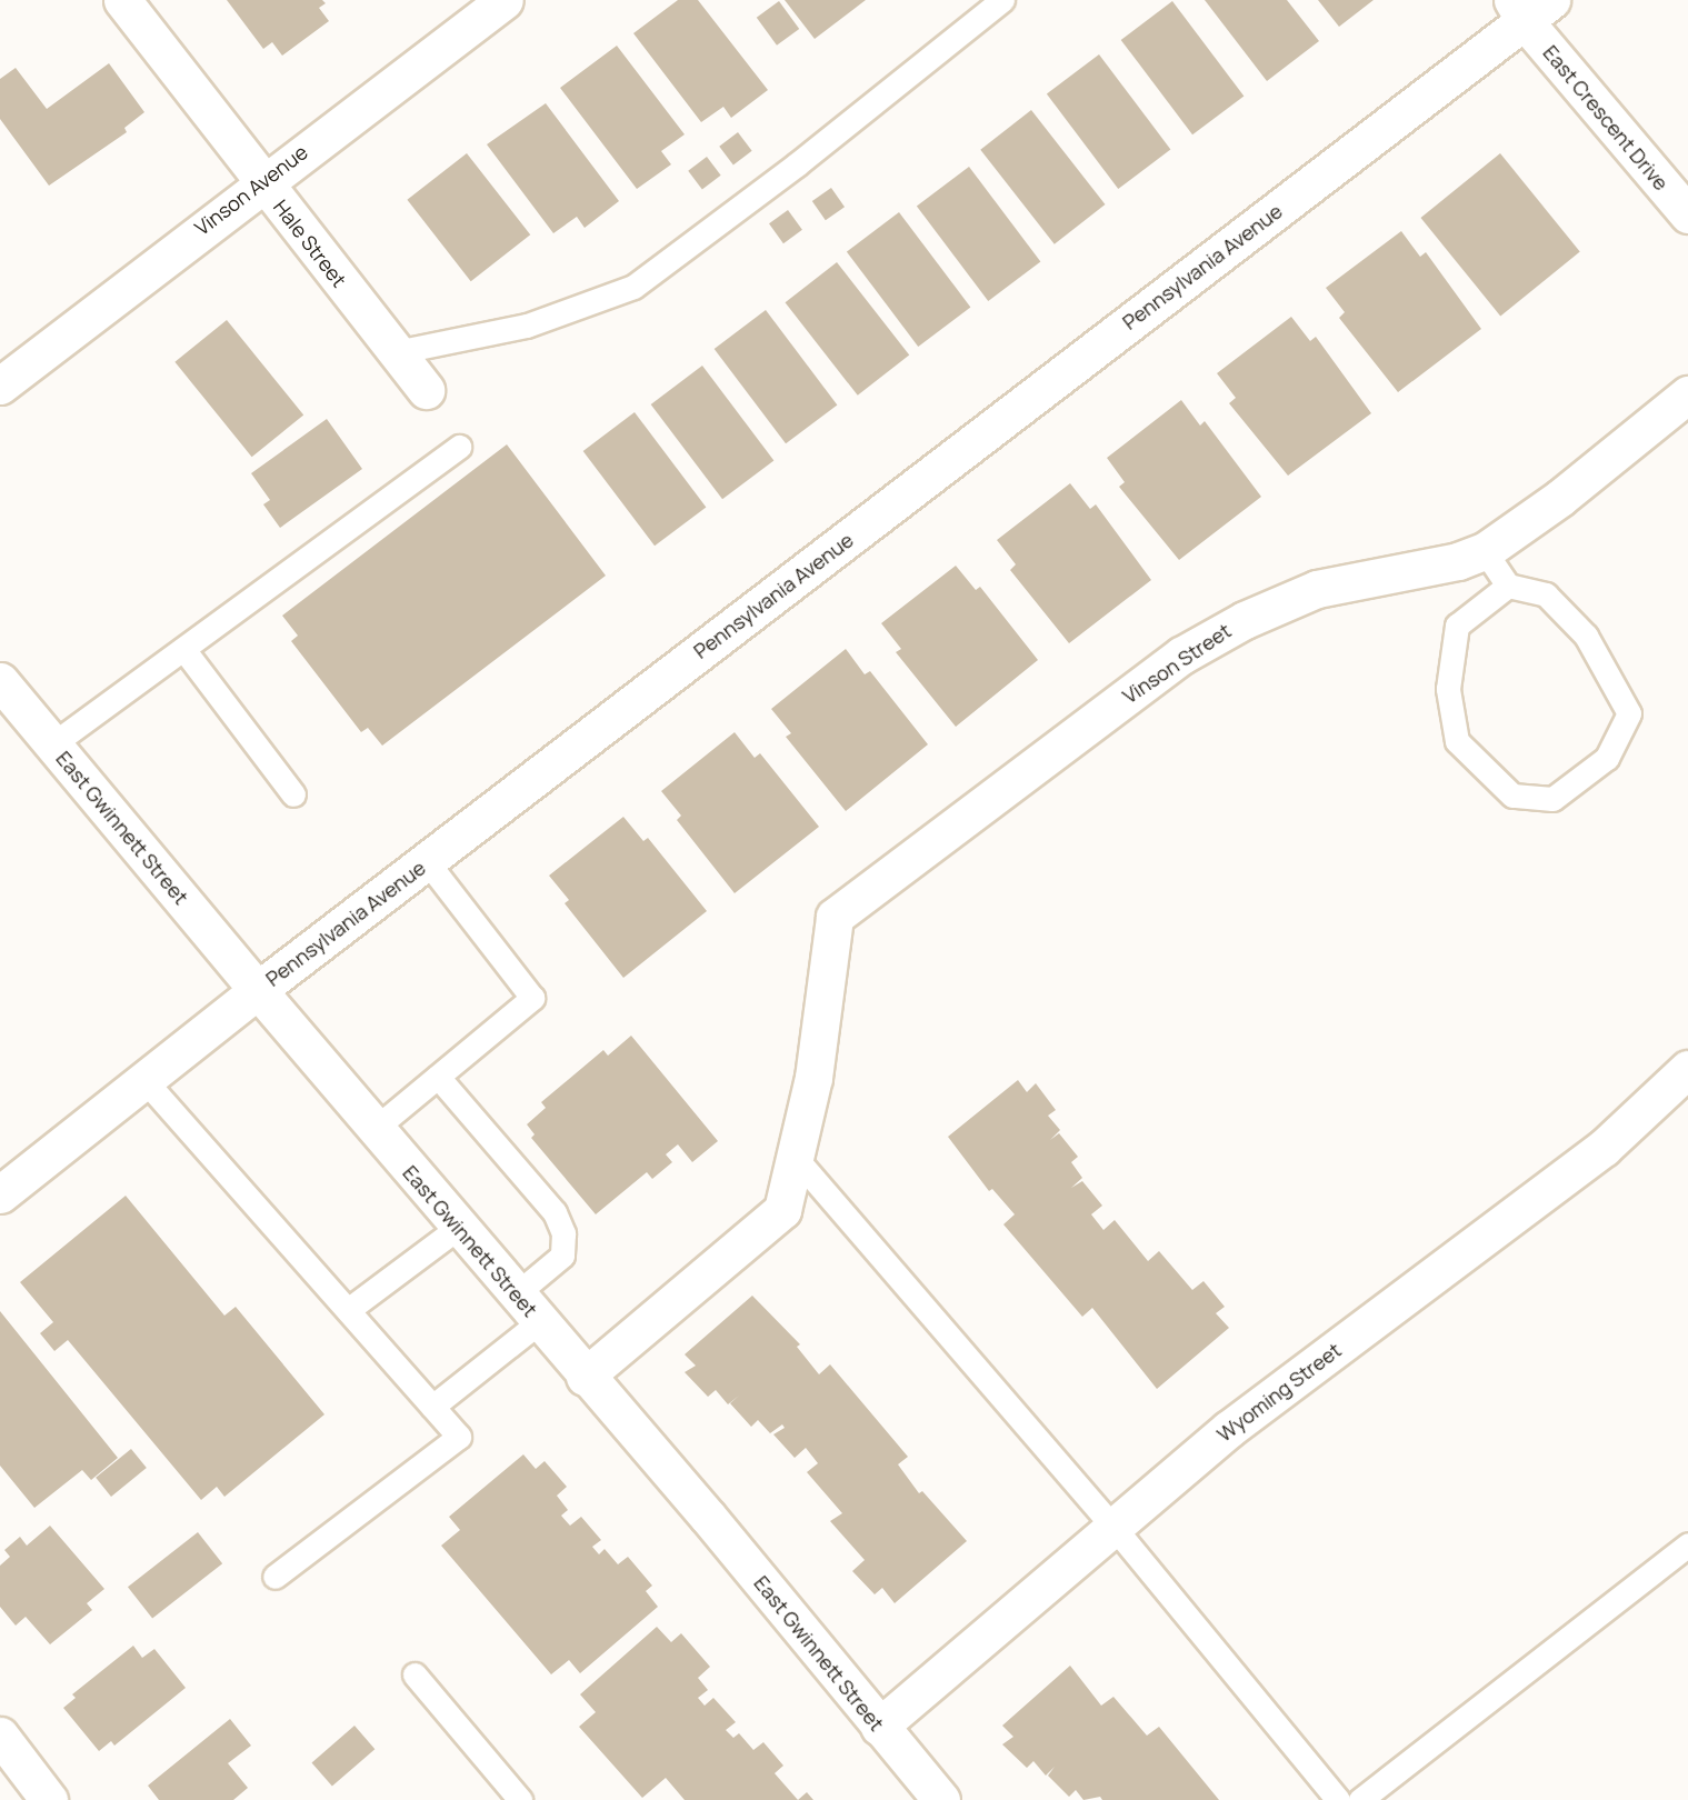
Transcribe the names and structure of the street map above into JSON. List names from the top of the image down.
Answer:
{
  "streets": {
    "street": [
      "East Crescent Drive",
      "Vinson Avenue",
      "Hale Street",
      "Pennsylvania Avenue",
      "Vinson Street",
      "East Gwinnett Street",
      "Wyoming Street"
    ]
  },
  "crossings": [
    ["East Crescent Drive", "Pennsylvania Avenue"],
    ["Vinson Avenue", "Hale Street"],
    ["Pennsylvania Avenue", "East Gwinnett Street"],
    ["Vinson Street", "East Gwinnett Street"],
    ["East Gwinnett Street", "Wyoming Street"]
  ]
}
